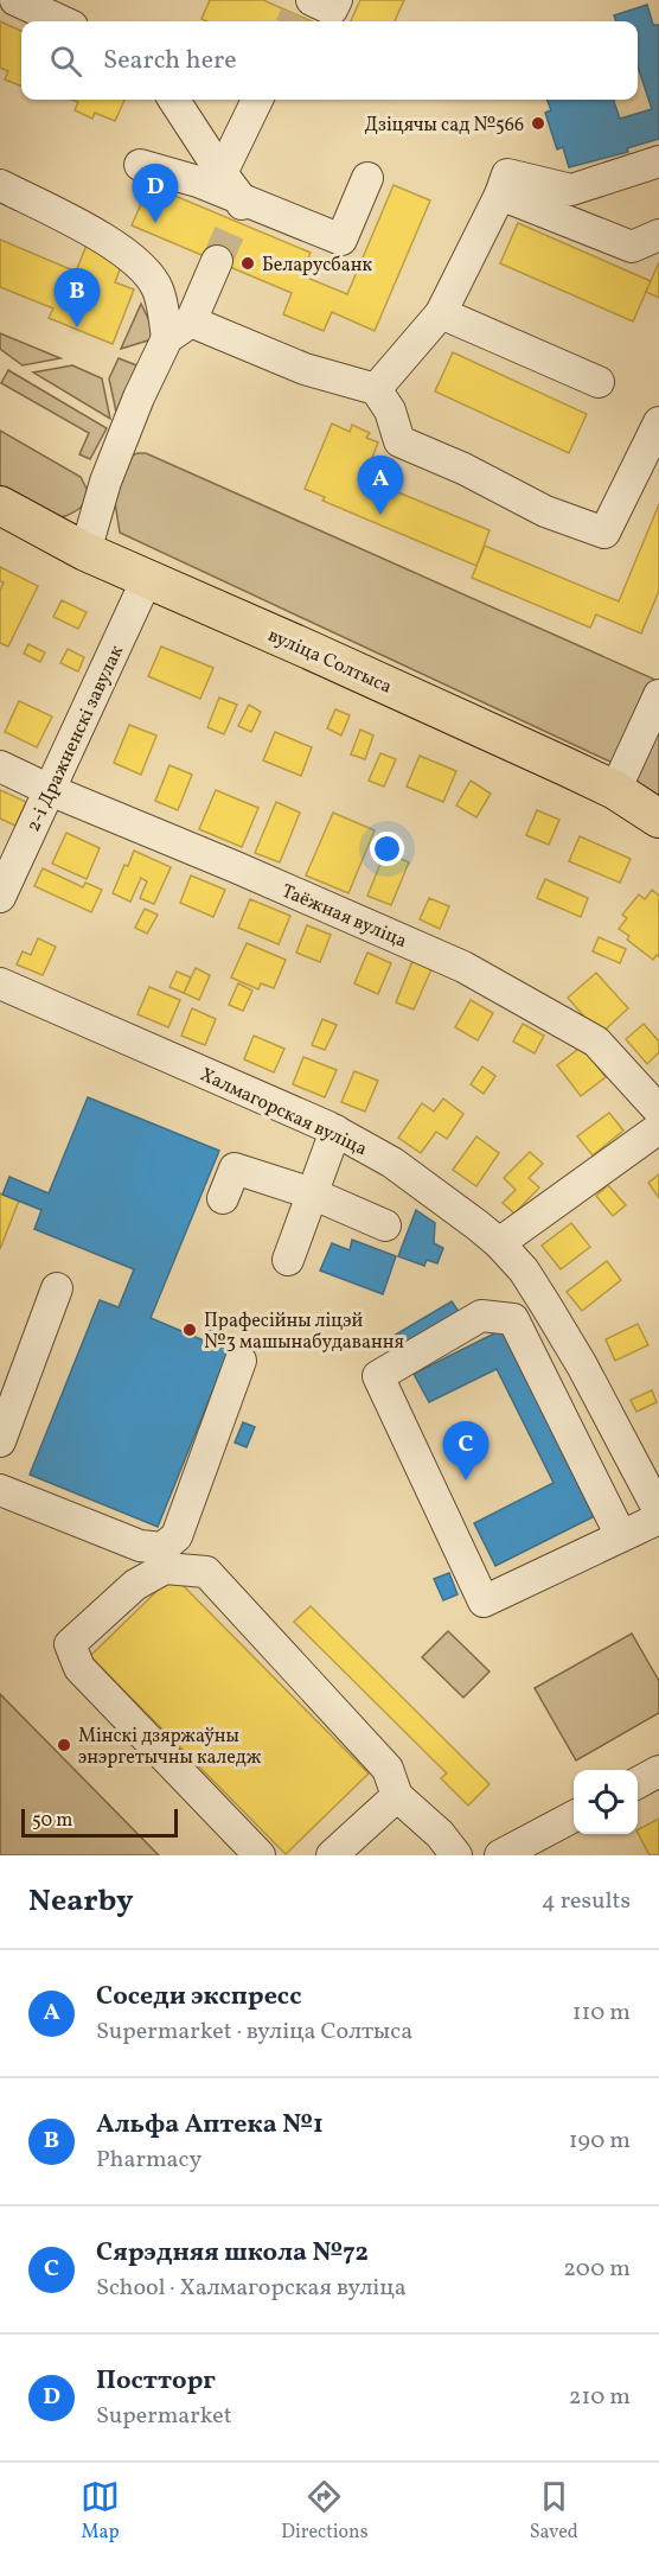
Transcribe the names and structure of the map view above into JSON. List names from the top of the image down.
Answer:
{
  "streets": {
    "main road": ["вуліца Солтыса"],
    "street": ["2-і Дражненскі завулак", "Таёжная вуліца", "Халмагорская вуліца"]
  },
  "crossings": [
    ["вуліца Солтыса", "2-і Дражненскі завулак"],
    ["2-і Дражненскі завулак", "Таёжная вуліца"]
  ],
  "places": [
    "Дзіцячы сад №566",
    "Беларусбанк",
    "Прафесійны ліцэй №3 машынабудавання",
    "Мінскі дзяржаўны энэргетычны каледж"
  ],
  "scale_bar": "50 m",
  "page": {
    "search": "Search here",
    "pins": [
      "D",
      "B",
      "A",
      "C"
    ],
    "scale": "50 m",
    "heading": ["Nearby", "4 results"],
    "list": [
      {
        "mark": "A",
        "name": "Соседи экспресс",
        "note": "Supermarket · вуліца Солтыса",
        "value": "110 m"
      },
      {
        "mark": "B",
        "name": "Альфа Аптека №1",
        "note": "Pharmacy",
        "value": "190 m"
      },
      {
        "mark": "C",
        "name": "Сярэдняя школа №72",
        "note": "School · Халмагорская вуліца",
        "value": "200 m"
      },
      {
        "mark": "D",
        "name": "Постторг",
        "note": "Supermarket",
        "value": "210 m"
      }
    ],
    "nav": ["Map", "Directions", "Saved"]
  }
}
